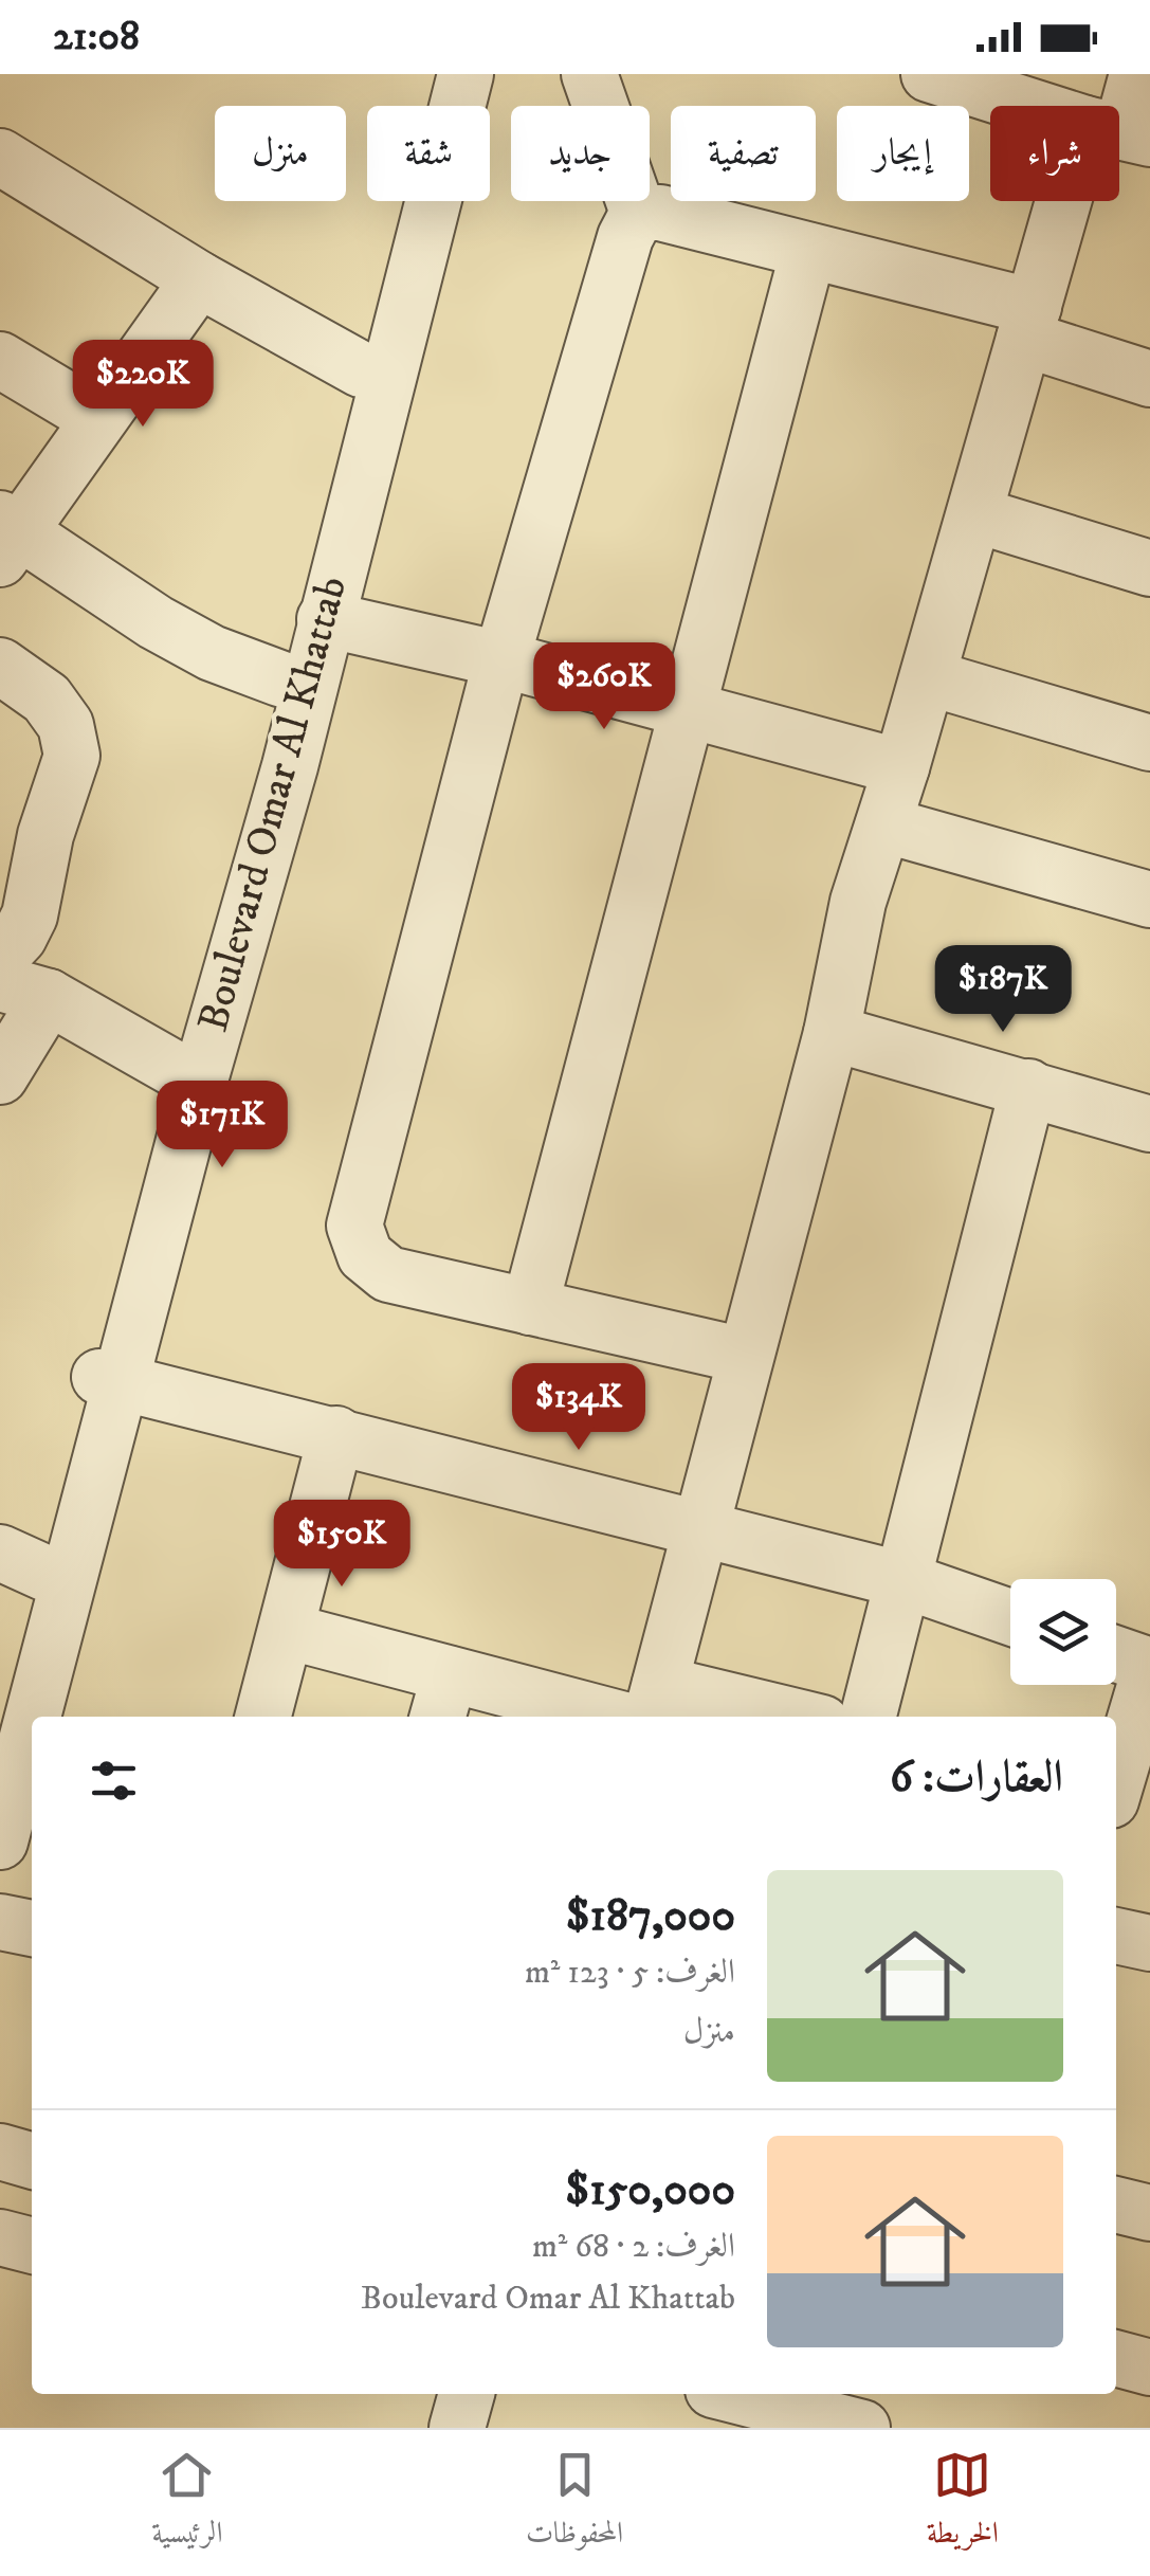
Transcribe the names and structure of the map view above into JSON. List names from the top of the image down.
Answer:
{
  "streets": {
    "street": ["Boulevard Omar Al Khattab"]
  },
  "page": {
    "status": "21:08",
    "chip": [
      "شراء",
      "إيجار",
      "تصفية",
      "جديد",
      "شقة",
      "منزل"
    ],
    "price": [
      "$220K",
      "$260K",
      "$187K",
      "$171K",
      "$134K",
      "$150K"
    ],
    "heading": "العقارات: 6",
    "list": [
      {
        "name": "$187,000",
        "note": "الغرف: 5 · 123 m² · منزل"
      },
      {
        "name": "$150,000",
        "note": "الغرف: 2 · 68 m² · Boulevard Omar Al Khattab"
      }
    ],
    "tabs": ["الخريطة", "المحفوظات", "الرئيسية"]
  }
}
